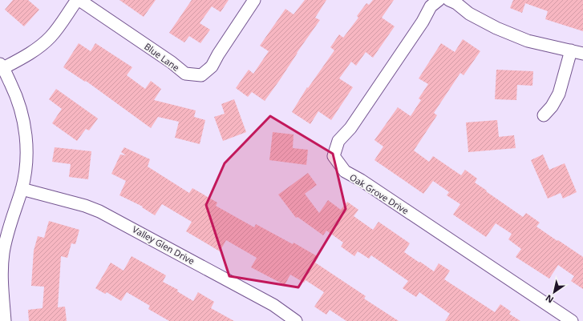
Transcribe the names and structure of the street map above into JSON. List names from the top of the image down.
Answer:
{
  "streets": {
    "street": ["Blue Lane", "Oak Grove Drive", "Valley Glen Drive"]
  },
  "north": "bottom left"
}
